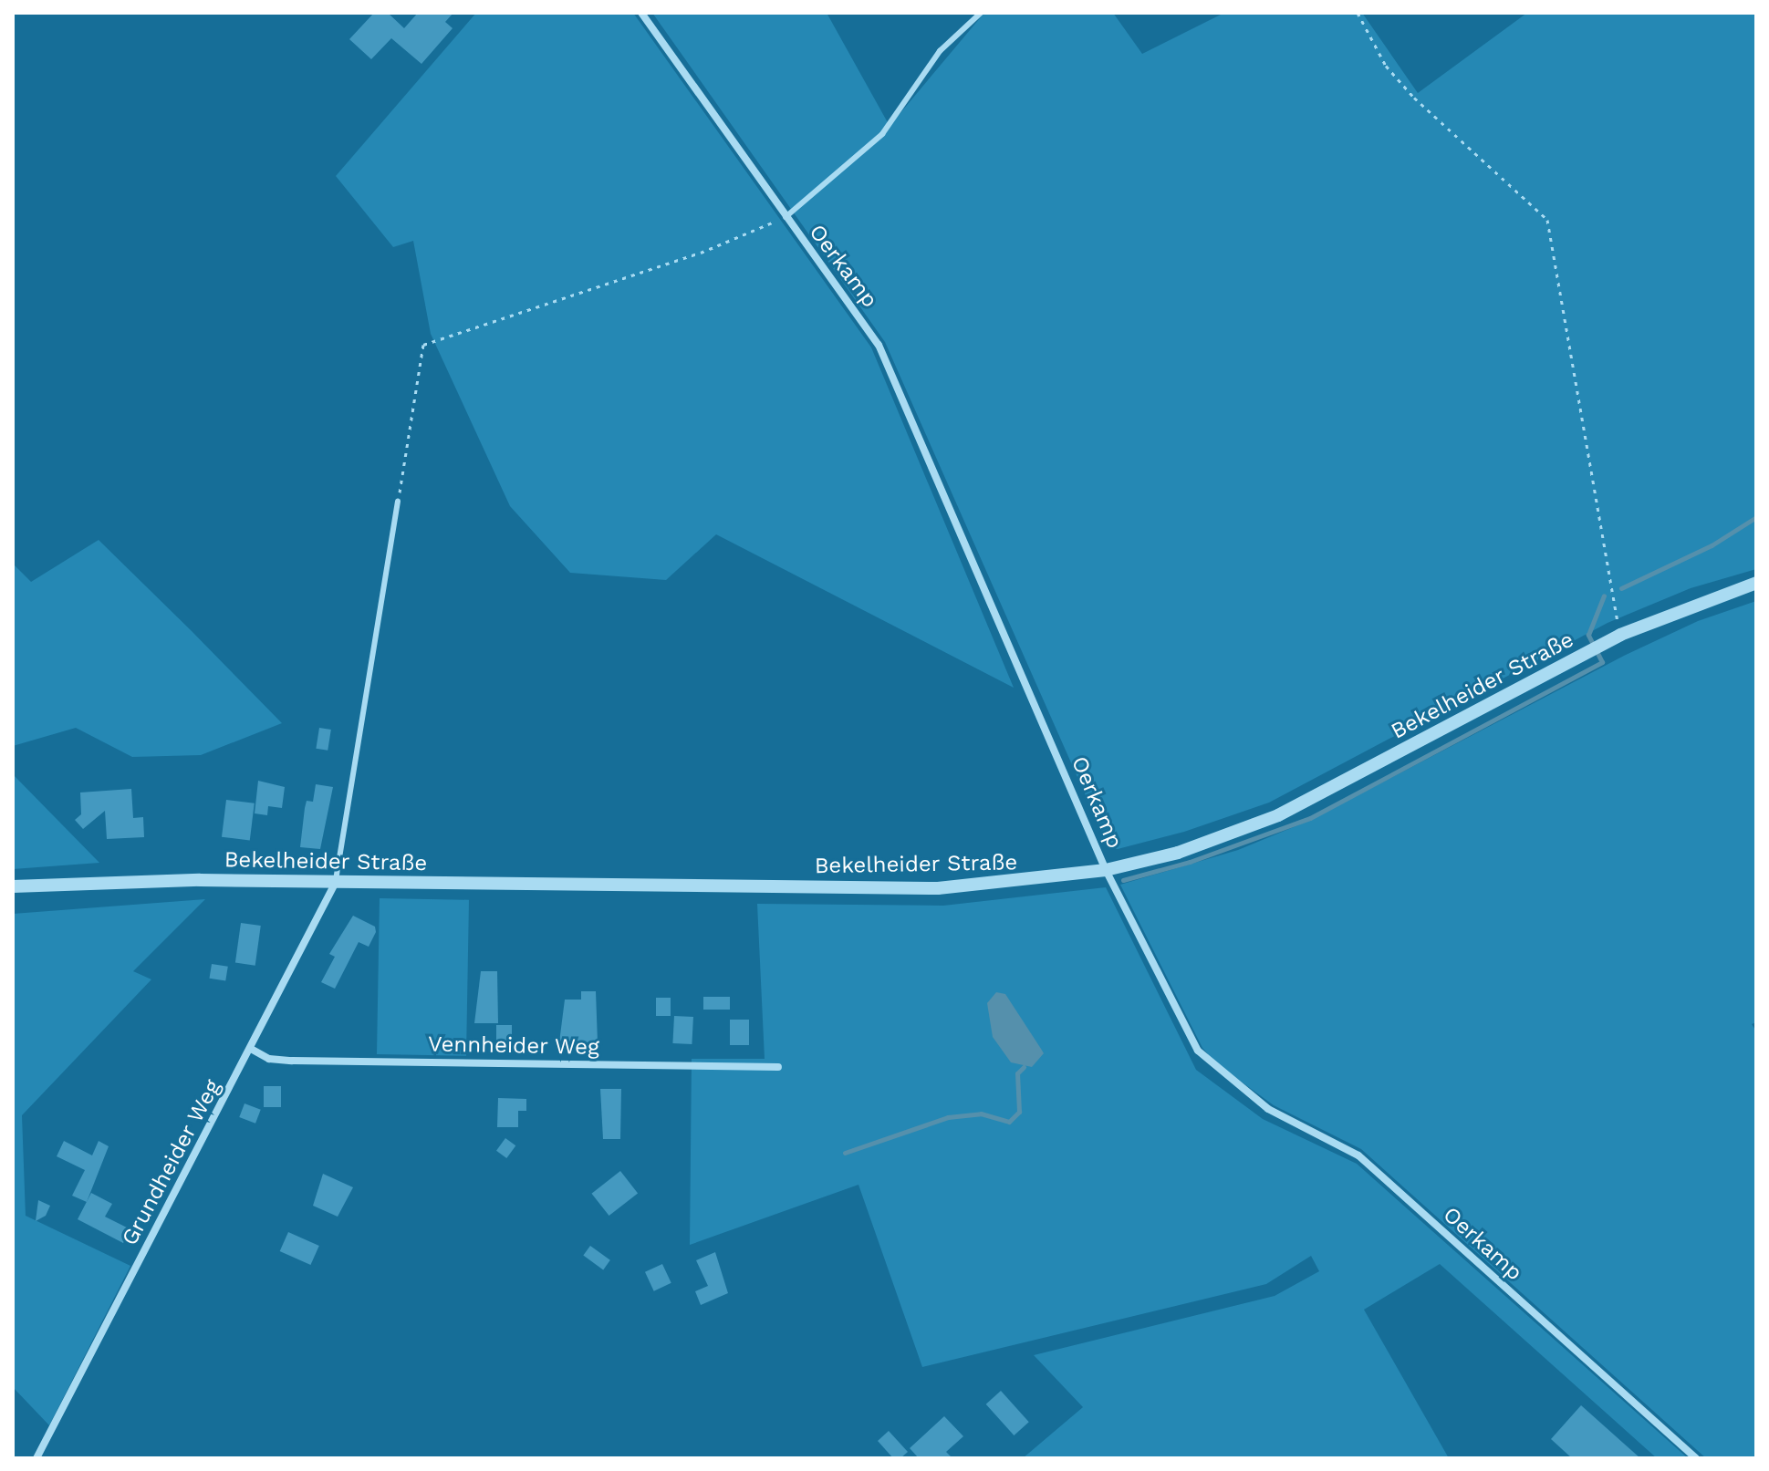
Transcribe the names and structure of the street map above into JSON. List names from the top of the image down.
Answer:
{
  "streets": {
    "street": [
      "Oerkamp",
      "Bekelheider Straße",
      "Vennheider Weg",
      "Grundheider Weg"
    ]
  },
  "crossings": [
    ["Oerkamp", "Bekelheider Straße"],
    ["Bekelheider Straße", "Grundheider Weg"],
    ["Vennheider Weg", "Grundheider Weg"]
  ]
}
